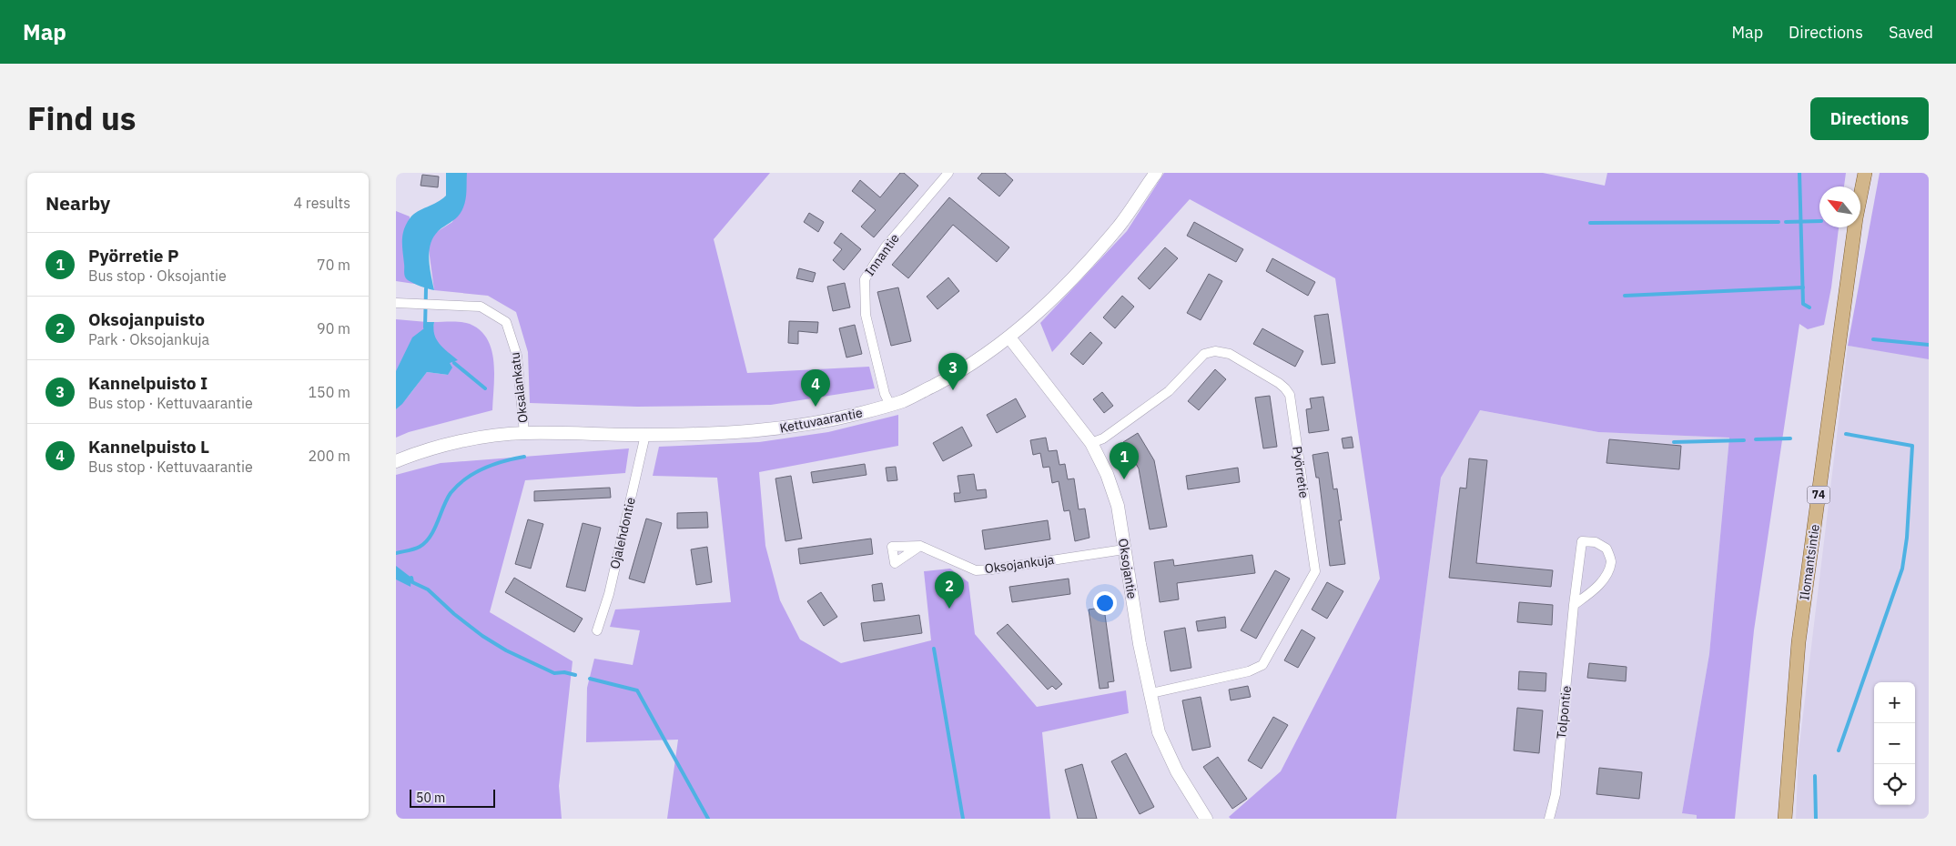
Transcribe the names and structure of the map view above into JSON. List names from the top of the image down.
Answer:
{
  "streets": {
    "main road": ["74", "Ilomantsintie"],
    "street": [
      "Innantie",
      "Oksalankatu",
      "Kettuvaarantie",
      "Pyörretie",
      "Ojalehdontie",
      "Oksojankuja",
      "Oksojantie",
      "Tolpontie"
    ]
  },
  "crossings": [
    ["Innantie", "Kettuvaarantie"],
    ["Oksalankatu", "Kettuvaarantie"],
    ["Kettuvaarantie", "Ojalehdontie"],
    ["Kettuvaarantie", "Oksojantie"],
    ["Pyörretie", "Oksojantie"],
    ["Oksojankuja", "Oksojantie"]
  ],
  "scale_bar": "50 m",
  "north": "top left",
  "page": {
    "header": "Map",
    "nav": ["Map", "Directions", "Saved"],
    "title": "Find us",
    "buttons": "Directions",
    "heading": ["Nearby", "4 results"],
    "list": [
      {
        "mark": "1",
        "name": "Pyörretie P",
        "note": "Bus stop · Oksojantie",
        "value": "70 m"
      },
      {
        "mark": "2",
        "name": "Oksojanpuisto",
        "note": "Park · Oksojankuja",
        "value": "90 m"
      },
      {
        "mark": "3",
        "name": "Kannelpuisto I",
        "note": "Bus stop · Kettuvaarantie",
        "value": "150 m"
      },
      {
        "mark": "4",
        "name": "Kannelpuisto L",
        "note": "Bus stop · Kettuvaarantie",
        "value": "200 m"
      }
    ],
    "pins": [
      "3",
      "4",
      "1",
      "2"
    ],
    "map_buttons": ["+", "−"],
    "scale": "50 m"
  }
}
